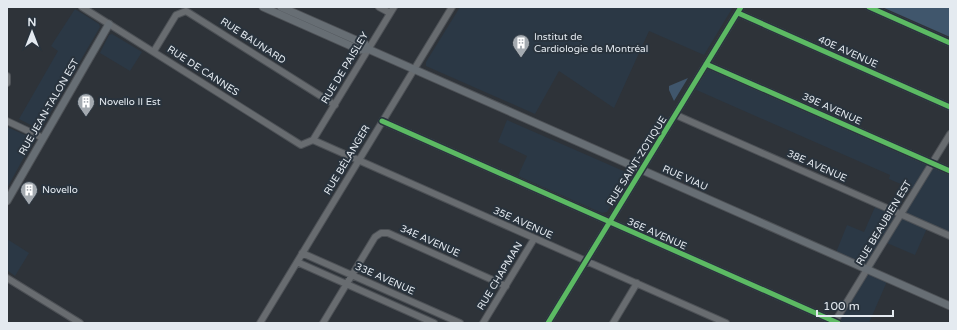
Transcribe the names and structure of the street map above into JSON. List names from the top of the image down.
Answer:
{
  "streets": {
    "main road": ["RUE JEAN-TALON EST", "RUE VIAU"],
    "street": [
      "RUE BAUNARD",
      "40E AVENUE",
      "RUE DE PAISLEY",
      "RUE DE CANNES",
      "39E AVENUE",
      "RUE BÉLANGER",
      "RUE SAINT-ZOTIQUE",
      "38E AVENUE",
      "35E AVENUE",
      "RUE BEAUBIEN EST",
      "36E AVENUE",
      "34E AVENUE",
      "RUE CHAPMAN",
      "33E AVENUE"
    ]
  },
  "crossings": [
    ["RUE BAUNARD", "RUE DE PAISLEY"],
    ["RUE BAUNARD", "RUE DE CANNES"],
    ["40E AVENUE", "RUE SAINT-ZOTIQUE"],
    ["RUE DE PAISLEY", "RUE DE CANNES"],
    ["RUE DE PAISLEY", "RUE VIAU"],
    ["RUE DE PAISLEY", "35E AVENUE"],
    ["RUE DE CANNES", "RUE JEAN-TALON EST"],
    ["RUE DE CANNES", "35E AVENUE"],
    ["39E AVENUE", "RUE SAINT-ZOTIQUE"],
    ["39E AVENUE", "RUE BEAUBIEN EST"],
    ["RUE BÉLANGER", "RUE VIAU"],
    ["RUE BÉLANGER", "35E AVENUE"],
    ["RUE BÉLANGER", "36E AVENUE"],
    ["RUE BÉLANGER", "33E AVENUE"],
    ["RUE SAINT-ZOTIQUE", "38E AVENUE"],
    ["RUE SAINT-ZOTIQUE", "RUE VIAU"],
    ["RUE SAINT-ZOTIQUE", "35E AVENUE"],
    ["RUE SAINT-ZOTIQUE", "36E AVENUE"],
    ["38E AVENUE", "RUE BEAUBIEN EST"],
    ["RUE VIAU", "RUE BEAUBIEN EST"],
    ["35E AVENUE", "RUE CHAPMAN"],
    ["RUE BEAUBIEN EST", "36E AVENUE"],
    ["34E AVENUE", "RUE CHAPMAN"],
    ["34E AVENUE", "33E AVENUE"]
  ],
  "places": {
    "building": ["Institut de Cardiologie de Montréal", "Novello II Est", "Novello"]
  },
  "scale_bar": "100 m",
  "north": "top"
}
